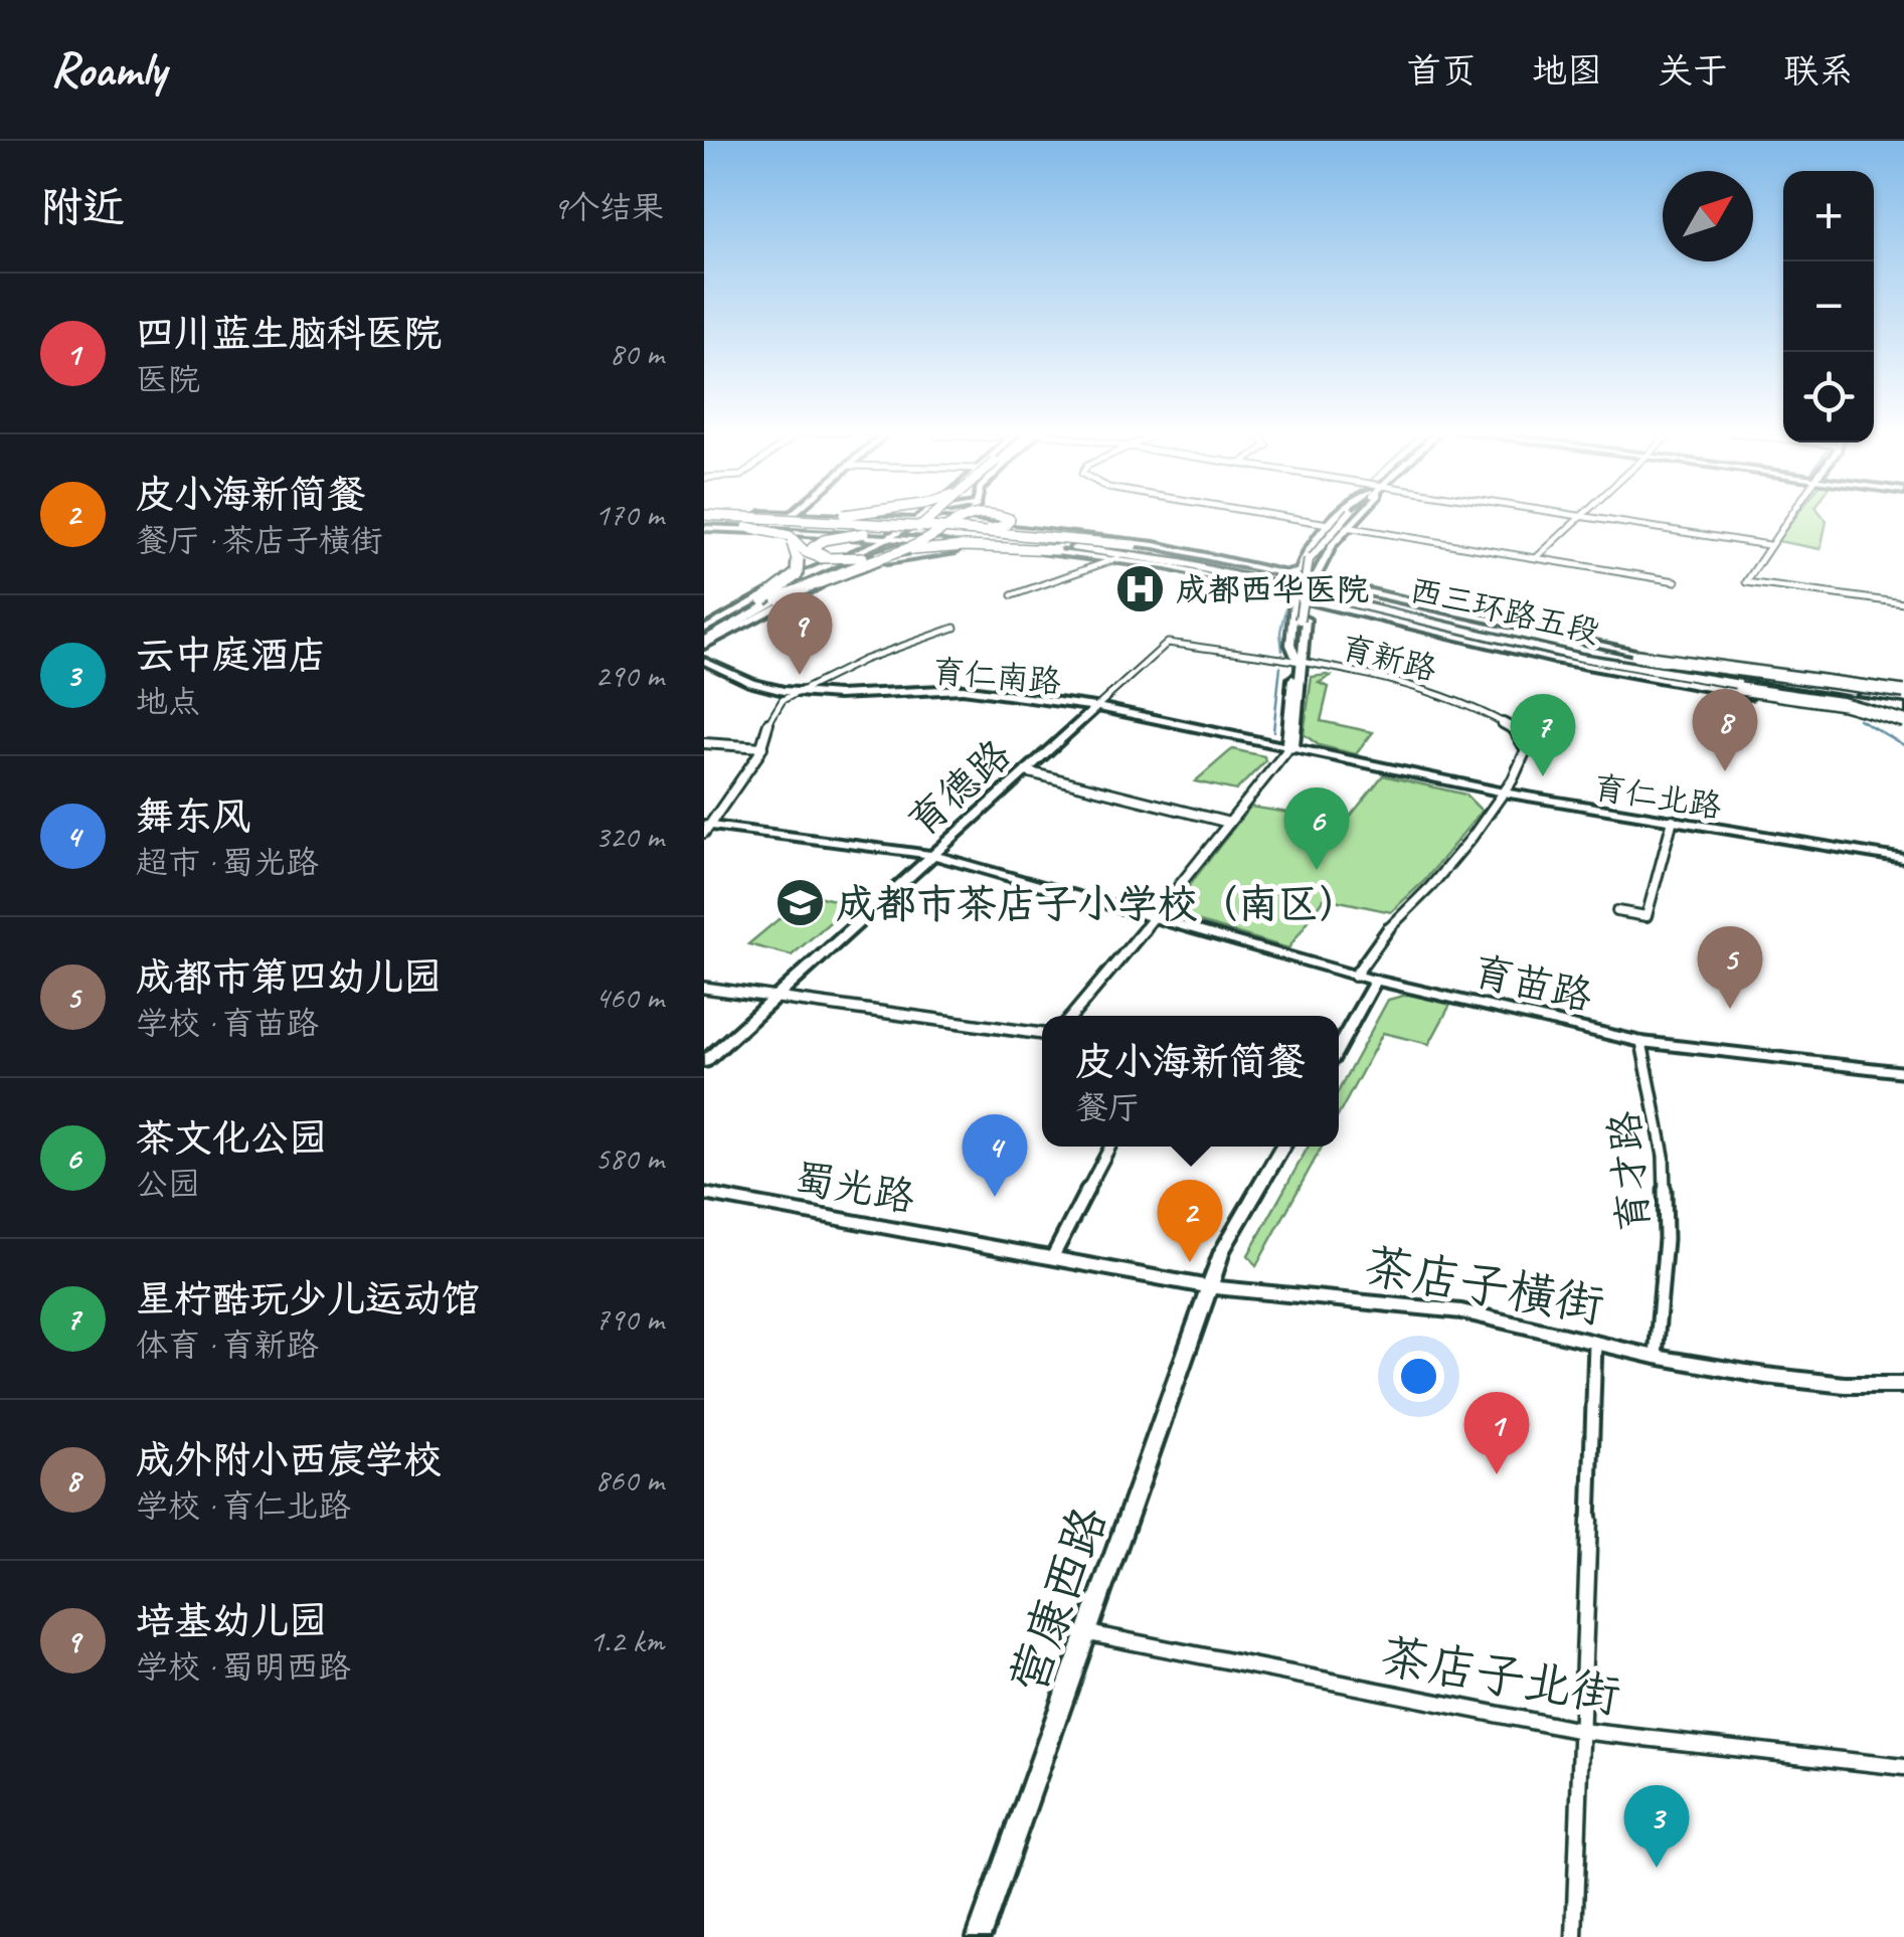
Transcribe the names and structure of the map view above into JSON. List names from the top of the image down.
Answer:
{
  "streets": {
    "highway": ["西三环路五段"],
    "street": [
      "育新路",
      "育仁南路",
      "育德路",
      "育仁北路",
      "育苗路",
      "育才路",
      "蜀光路",
      "茶店子横街",
      "营康西路",
      "茶店子北街"
    ]
  },
  "crossings": [
    ["育新路", "育德路"],
    ["育新路", "育仁北路"],
    ["育仁南路", "育德路"],
    ["育仁南路", "育仁北路"],
    ["育德路", "育苗路"],
    ["育苗路", "育才路"],
    ["育才路", "茶店子横街"],
    ["蜀光路", "茶店子横街"],
    ["茶店子横街", "营康西路"],
    ["营康西路", "茶店子北街"]
  ],
  "places": {
    "hospital": ["成都西华医院"],
    "school or university": ["成都市茶店子小学校（南区）"]
  },
  "north": "top right",
  "page": {
    "header": "Roamly",
    "nav": [
      "首页",
      "地图",
      "关于",
      "联系"
    ],
    "heading": ["附近", "9个结果"],
    "map_buttons": ["+", "−"],
    "list": [
      {
        "mark": "1",
        "name": "四川蓝生脑科医院",
        "note": "医院",
        "value": "80 m"
      },
      {
        "mark": "2",
        "name": "皮小海新简餐",
        "note": "餐厅 · 茶店子横街",
        "value": "170 m"
      },
      {
        "mark": "3",
        "name": "云中庭酒店",
        "note": "地点",
        "value": "290 m"
      },
      {
        "mark": "4",
        "name": "舞东风",
        "note": "超市 · 蜀光路",
        "value": "320 m"
      },
      {
        "mark": "5",
        "name": "成都市第四幼儿园",
        "note": "学校 · 育苗路",
        "value": "460 m"
      },
      {
        "mark": "6",
        "name": "茶文化公园",
        "note": "公园",
        "value": "580 m"
      },
      {
        "mark": "7",
        "name": "星柠酷玩少儿运动馆",
        "note": "体育 · 育新路",
        "value": "790 m"
      },
      {
        "mark": "8",
        "name": "成外附小西宸学校",
        "note": "学校 · 育仁北路",
        "value": "860 m"
      },
      {
        "mark": "9",
        "name": "培基幼儿园",
        "note": "学校 · 蜀明西路",
        "value": "1.2 km"
      }
    ],
    "pins": [
      "9",
      "8",
      "7",
      "6",
      "5",
      "4",
      "2",
      "1",
      "3"
    ],
    "popup": ["皮小海新简餐", "餐厅"]
  }
}
